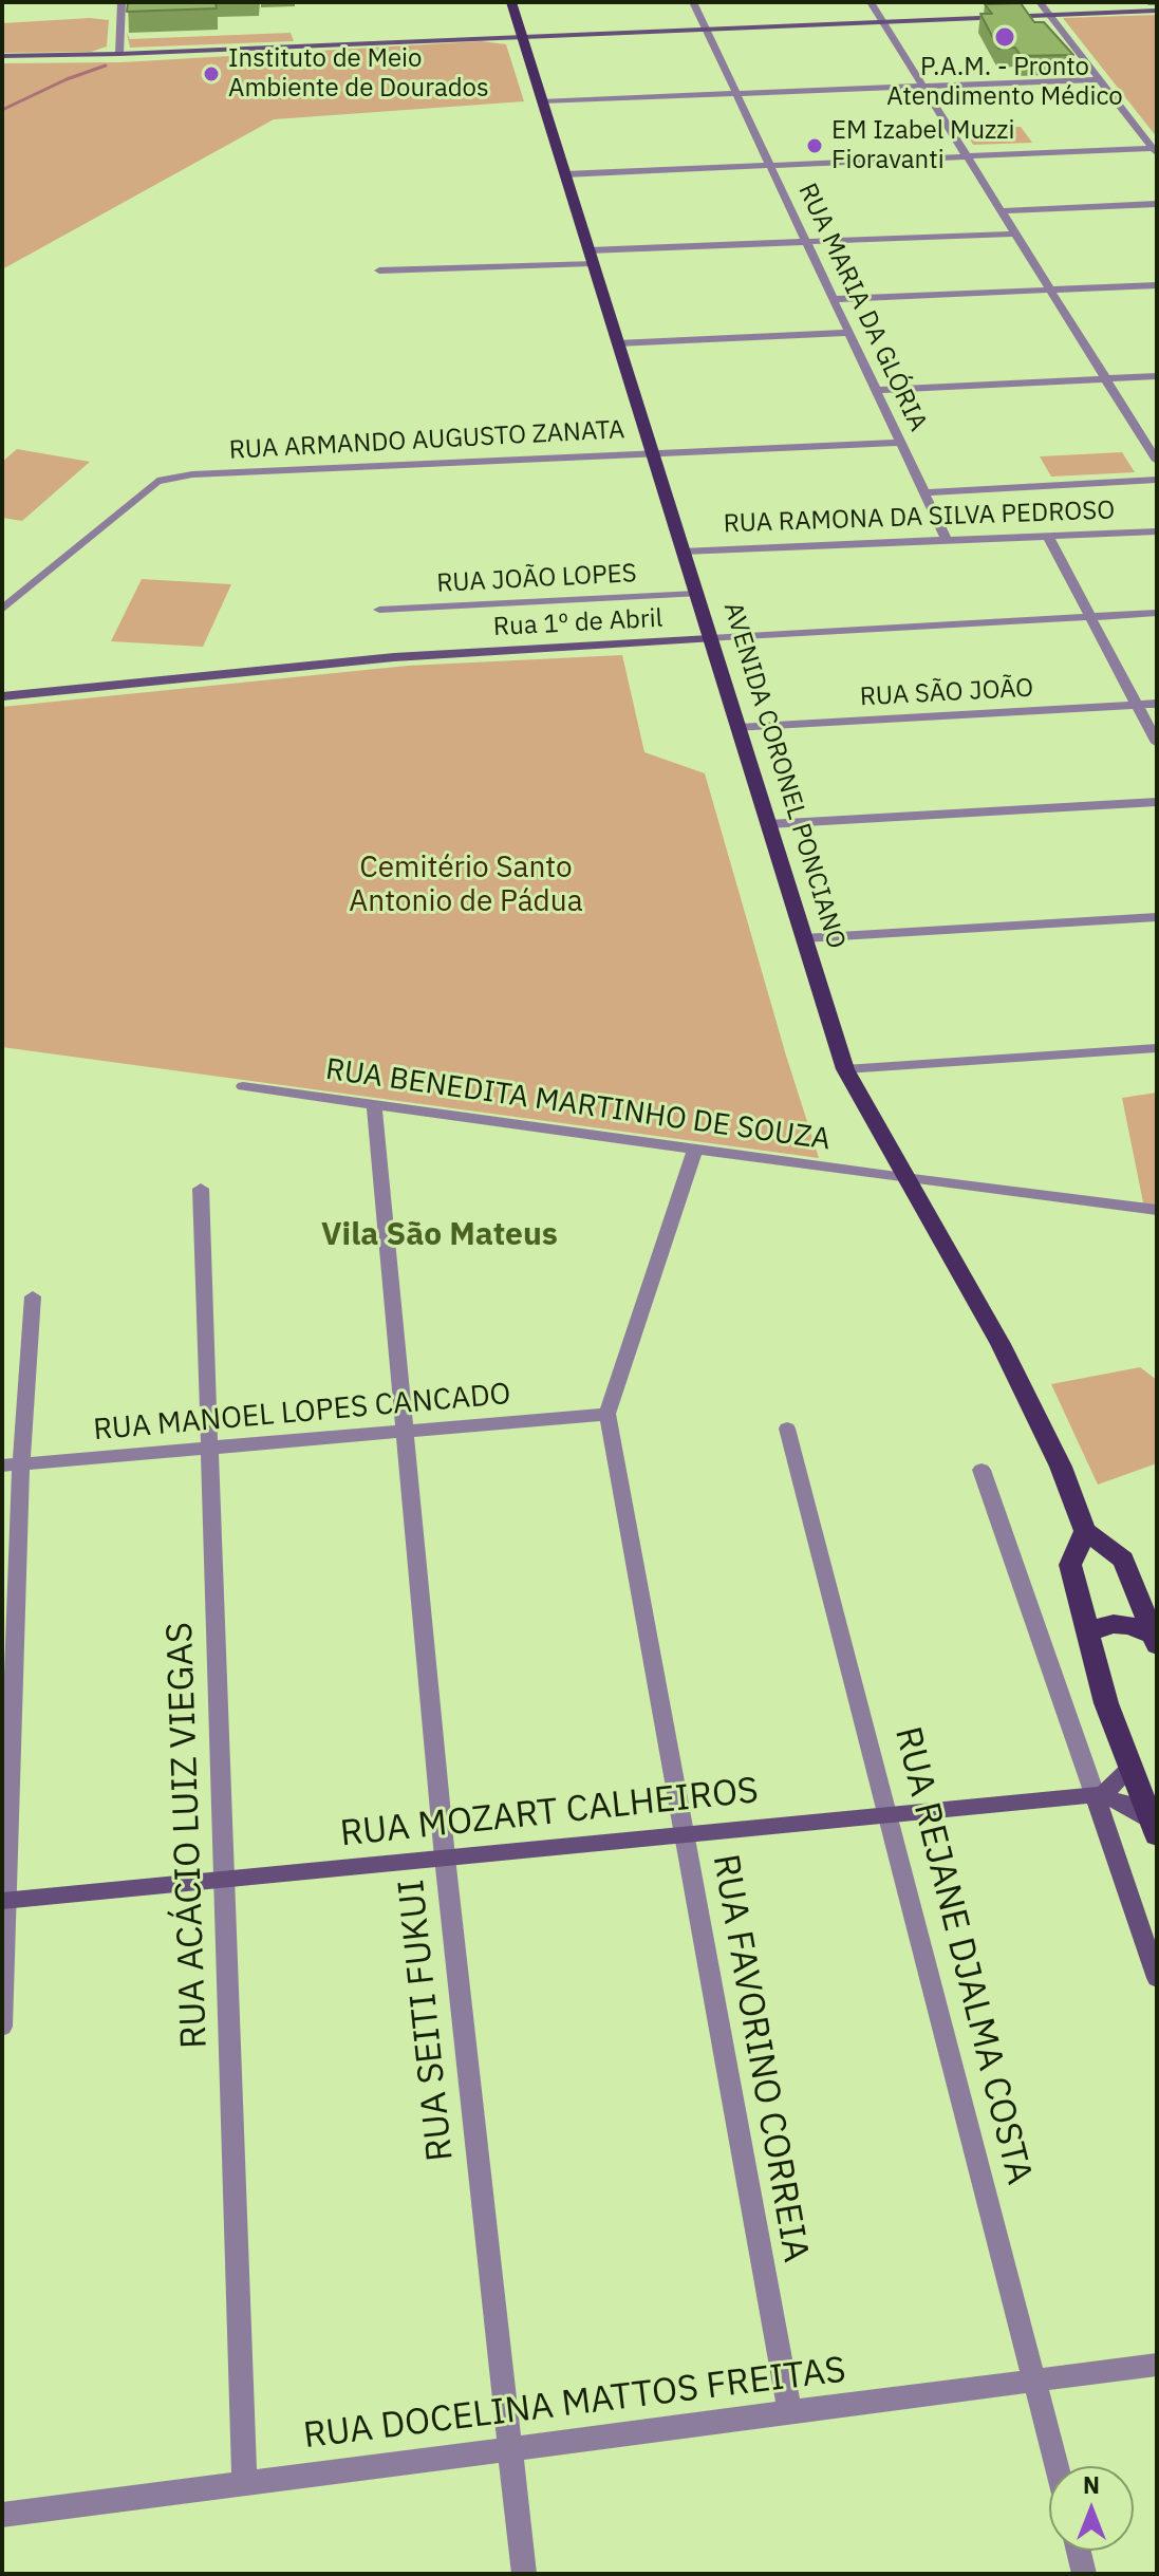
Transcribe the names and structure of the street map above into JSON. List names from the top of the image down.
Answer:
{
  "streets": {
    "main road": ["AVENIDA CORONEL PONCIANO"],
    "street": [
      "RUA MARIA DA GLÓRIA",
      "RUA ARMANDO AUGUSTO ZANATA",
      "RUA RAMONA DA SILVA PEDROSO",
      "RUA JOÃO LOPES",
      "Rua 1º de Abril",
      "RUA SÃO JOÃO",
      "RUA BENEDITA MARTINHO DE SOUZA",
      "RUA MANOEL LOPES CANCADO",
      "RUA MOZART CALHEIROS",
      "RUA ACÁCIO LUIZ VIEGAS",
      "RUA REJANE DJALMA COSTA",
      "RUA SEITI FUKUI",
      "RUA FAVORINO CORREIA",
      "RUA DOCELINA MATTOS FREITAS"
    ]
  },
  "crossings": [
    ["RUA MARIA DA GLÓRIA", "RUA ARMANDO AUGUSTO ZANATA"],
    ["RUA MARIA DA GLÓRIA", "RUA RAMONA DA SILVA PEDROSO"],
    ["RUA ARMANDO AUGUSTO ZANATA", "AVENIDA CORONEL PONCIANO"],
    ["RUA RAMONA DA SILVA PEDROSO", "AVENIDA CORONEL PONCIANO"],
    ["RUA JOÃO LOPES", "AVENIDA CORONEL PONCIANO"],
    ["Rua 1º de Abril", "AVENIDA CORONEL PONCIANO"],
    ["RUA SÃO JOÃO", "AVENIDA CORONEL PONCIANO"],
    ["AVENIDA CORONEL PONCIANO", "RUA BENEDITA MARTINHO DE SOUZA"],
    ["RUA BENEDITA MARTINHO DE SOUZA", "RUA SEITI FUKUI"],
    ["RUA BENEDITA MARTINHO DE SOUZA", "RUA FAVORINO CORREIA"],
    ["RUA MANOEL LOPES CANCADO", "RUA ACÁCIO LUIZ VIEGAS"],
    ["RUA MANOEL LOPES CANCADO", "RUA SEITI FUKUI"],
    ["RUA MANOEL LOPES CANCADO", "RUA FAVORINO CORREIA"],
    ["RUA MOZART CALHEIROS", "RUA ACÁCIO LUIZ VIEGAS"],
    ["RUA MOZART CALHEIROS", "RUA REJANE DJALMA COSTA"],
    ["RUA MOZART CALHEIROS", "RUA SEITI FUKUI"],
    ["RUA MOZART CALHEIROS", "RUA FAVORINO CORREIA"],
    ["RUA ACÁCIO LUIZ VIEGAS", "RUA DOCELINA MATTOS FREITAS"],
    ["RUA REJANE DJALMA COSTA", "RUA DOCELINA MATTOS FREITAS"],
    ["RUA SEITI FUKUI", "RUA DOCELINA MATTOS FREITAS"],
    ["RUA FAVORINO CORREIA", "RUA DOCELINA MATTOS FREITAS"]
  ],
  "districts": ["Vila São Mateus"],
  "parks": ["Cemitério Santo Antonio de Pádua"],
  "places": ["P.A.M. - Pronto Atendimento Médico", "Instituto de Meio Ambiente de Dourados", "EM Izabel Muzzi Fioravanti"],
  "north": "top"
}
